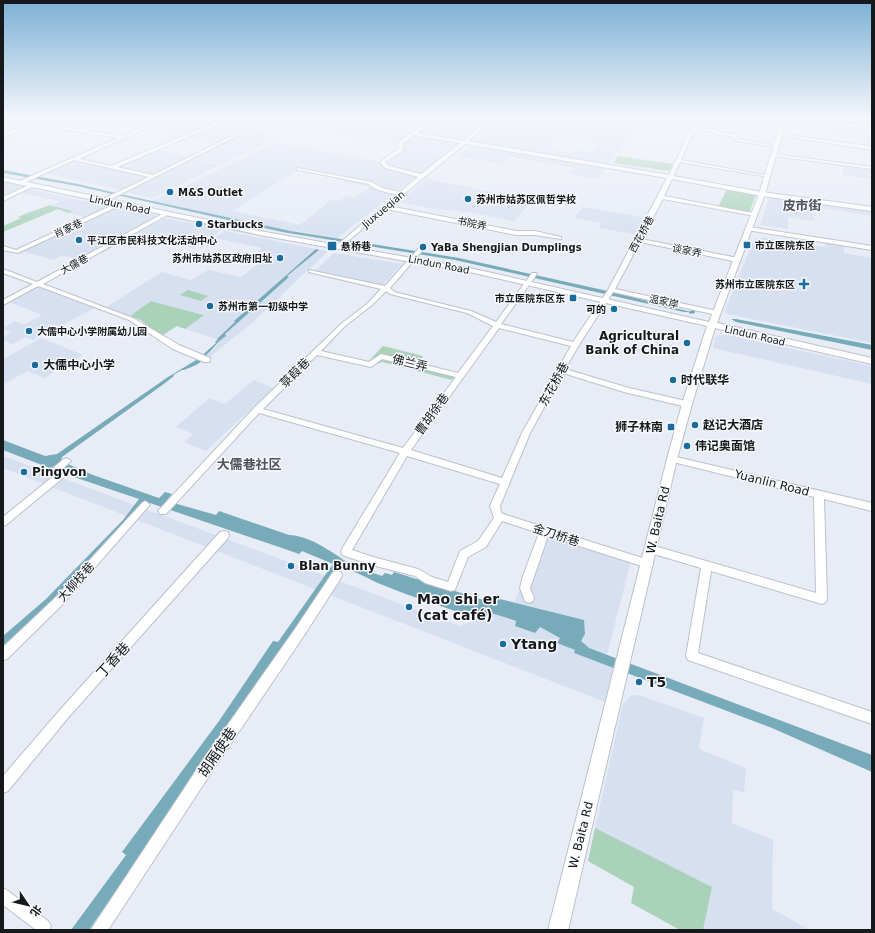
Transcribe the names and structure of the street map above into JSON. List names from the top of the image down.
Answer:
{
  "streets": {
    "main road": ["Lindun Road", "W. Baita Rd"],
    "street": [
      "Jiuxueqian",
      "书院弄",
      "肖家巷",
      "西花桥巷",
      "谈家弄",
      "大儒巷",
      "温家岸",
      "佛兰弄",
      "菉葭巷",
      "东花桥巷",
      "曹胡徐巷",
      "Yuanlin Road",
      "金刀桥巷",
      "大柳枝巷",
      "丁香巷",
      "胡厢使巷"
    ]
  },
  "crossings": [
    ["Lindun Road", "Jiuxueqian"],
    ["Lindun Road", "肖家巷"],
    ["Lindun Road", "西花桥巷"],
    ["Lindun Road", "大儒巷"],
    ["Lindun Road", "温家岸"],
    ["Lindun Road", "菉葭巷"],
    ["Lindun Road", "东花桥巷"],
    ["Lindun Road", "曹胡徐巷"],
    ["Lindun Road", "W. Baita Rd"],
    ["Jiuxueqian", "书院弄"],
    ["西花桥巷", "谈家弄"],
    ["西花桥巷", "温家岸"],
    ["西花桥巷", "东花桥巷"],
    ["谈家弄", "W. Baita Rd"],
    ["温家岸", "东花桥巷"],
    ["温家岸", "W. Baita Rd"],
    ["佛兰弄", "菉葭巷"],
    ["佛兰弄", "曹胡徐巷"],
    ["曹胡徐巷", "金刀桥巷"],
    ["Yuanlin Road", "W. Baita Rd"],
    ["W. Baita Rd", "金刀桥巷"]
  ],
  "districts": ["皮市街", "大儒巷社区"],
  "places": {
    "other": [
      "M&S Outlet",
      "苏州市姑苏区佩哲学校",
      "Starbucks",
      "平江区市民科技文化活动中心",
      "YaBa Shengjian Dumplings",
      "苏州市姑苏区政府旧址",
      "苏州市第一初级中学",
      "可的",
      "大儒中心小学附属幼儿园",
      "Agricultural Bank of China",
      "大儒中心小学",
      "时代联华",
      "赵记大酒店",
      "伟记奥面馆",
      "Pingvon",
      "Blan Bunny",
      "Mao shi er (cat café)",
      "Ytang",
      "T5"
    ],
    "transit": [
      "市立医院东区",
      "悬桥巷",
      "市立医院东区东",
      "狮子林南"
    ],
    "health": ["苏州市立医院东区"]
  },
  "north": "bottom right"
}
